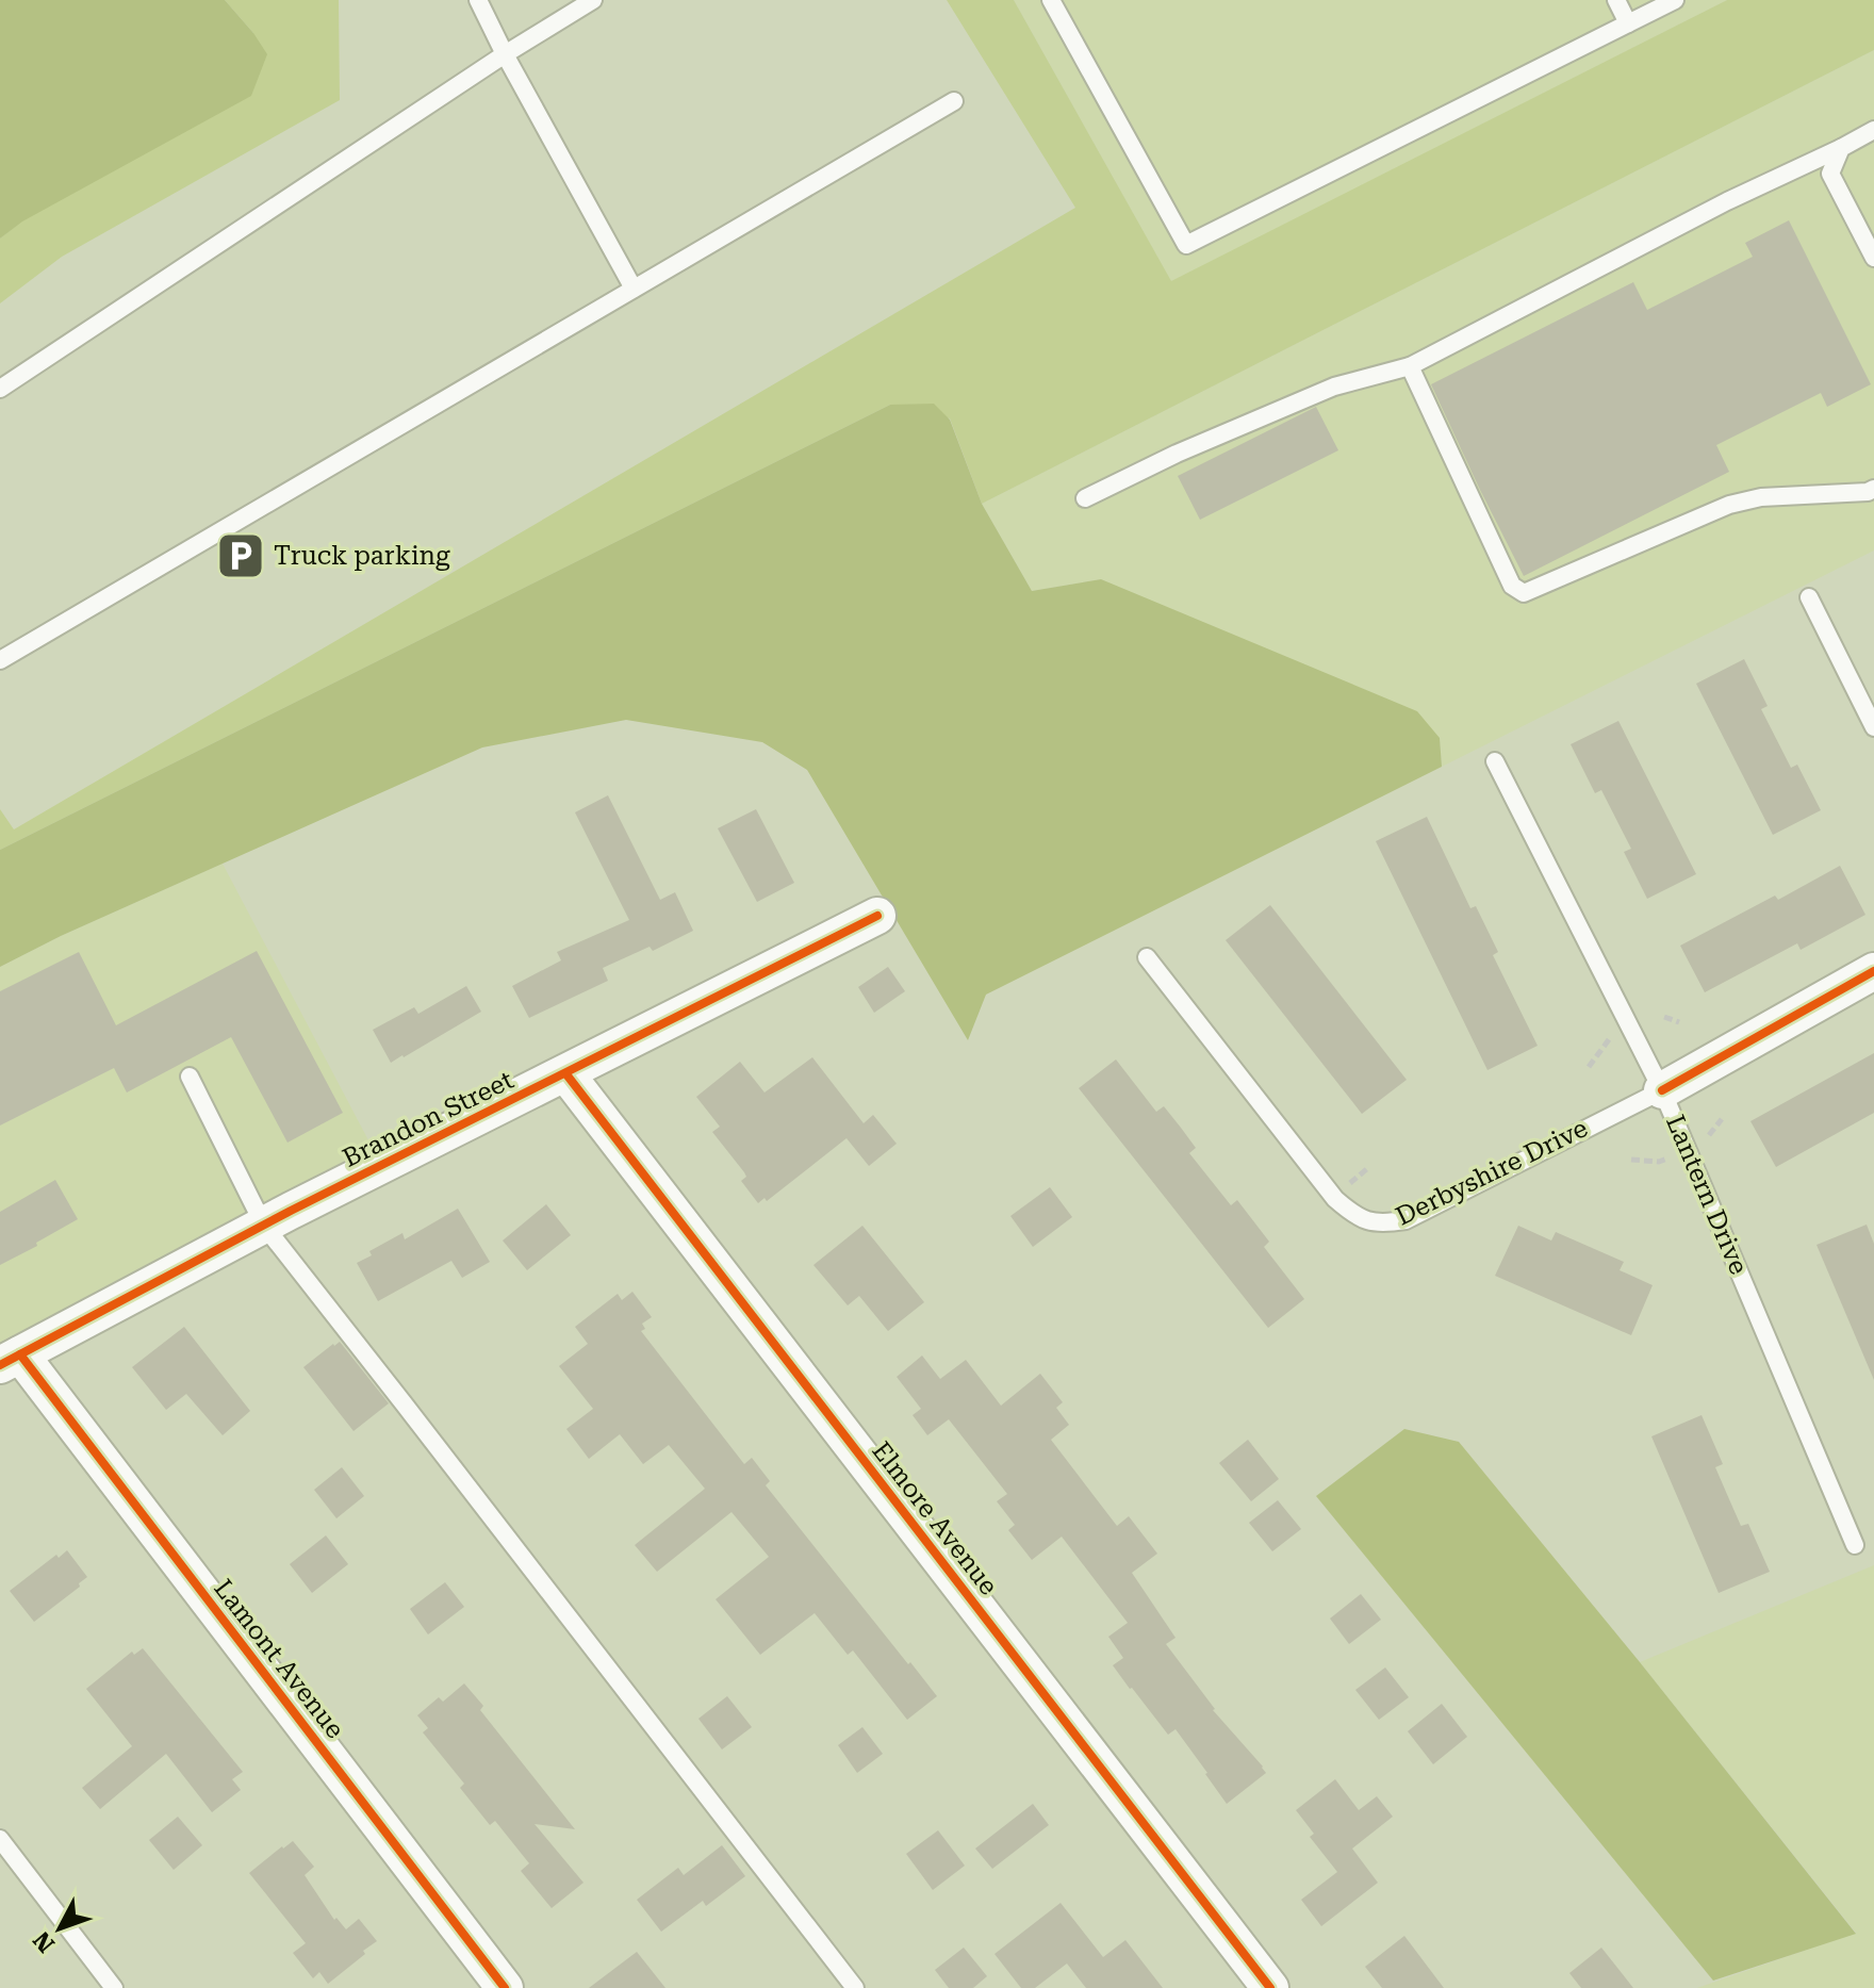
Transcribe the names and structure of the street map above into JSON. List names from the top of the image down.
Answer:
{
  "streets": {
    "street": [
      "Brandon Street",
      "Derbyshire Drive",
      "Elmore Avenue",
      "Lamont Avenue"
    ],
    "lane": ["Lantern Drive"]
  },
  "crossings": [
    ["Brandon Street", "Elmore Avenue"],
    ["Brandon Street", "Lamont Avenue"],
    ["Derbyshire Drive", "Lantern Drive"]
  ],
  "places": {
    "parking": ["Truck parking"]
  },
  "north": "bottom left"
}
